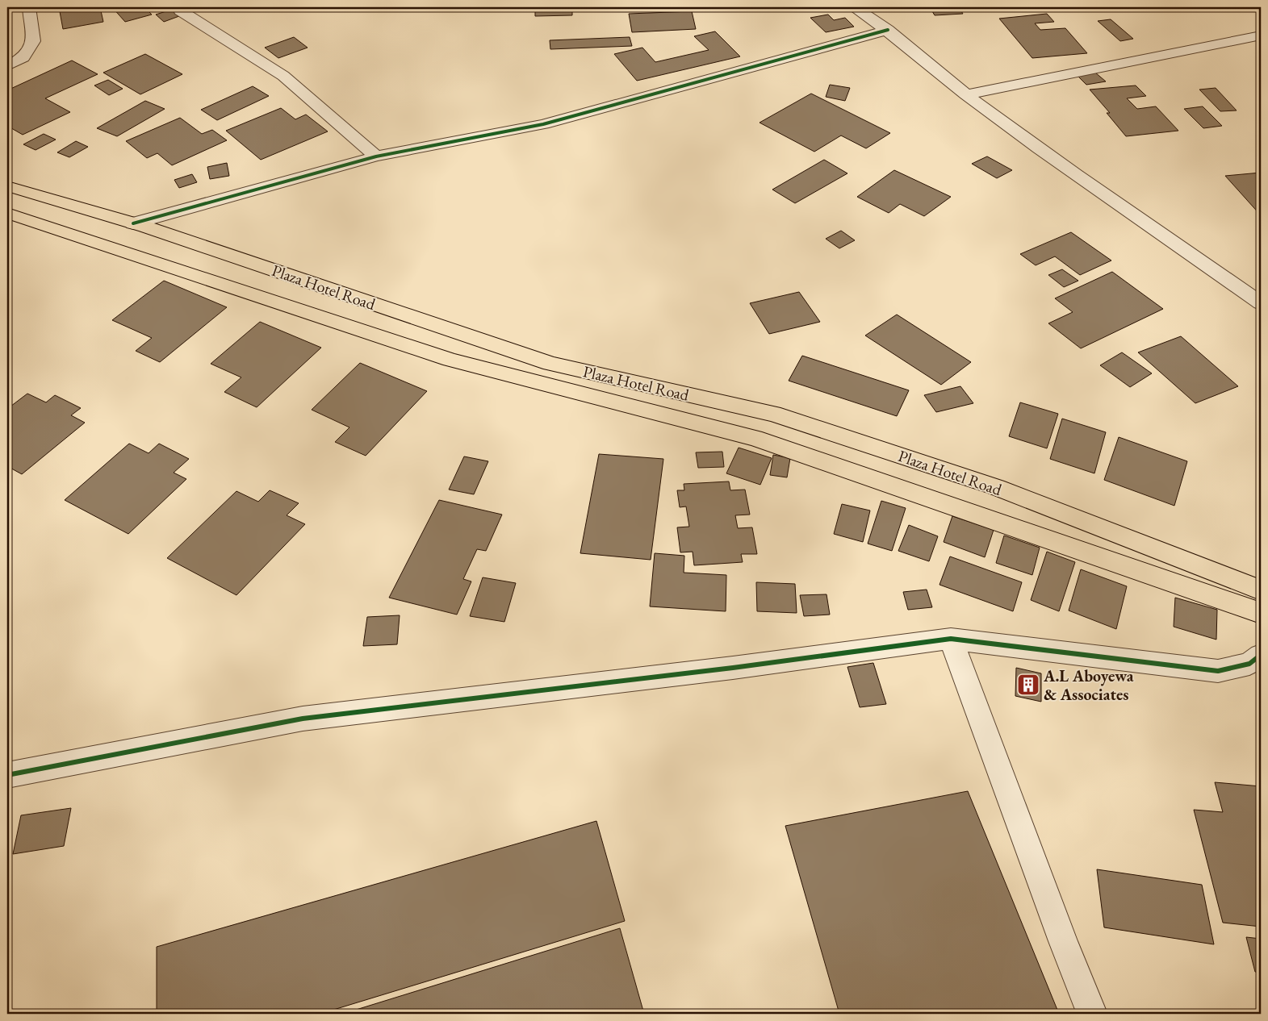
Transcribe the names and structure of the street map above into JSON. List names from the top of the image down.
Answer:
{
  "streets": {
    "main road": ["Plaza Hotel Road"]
  },
  "places": {
    "building": ["A.L Aboyewa & Associates"]
  }
}
